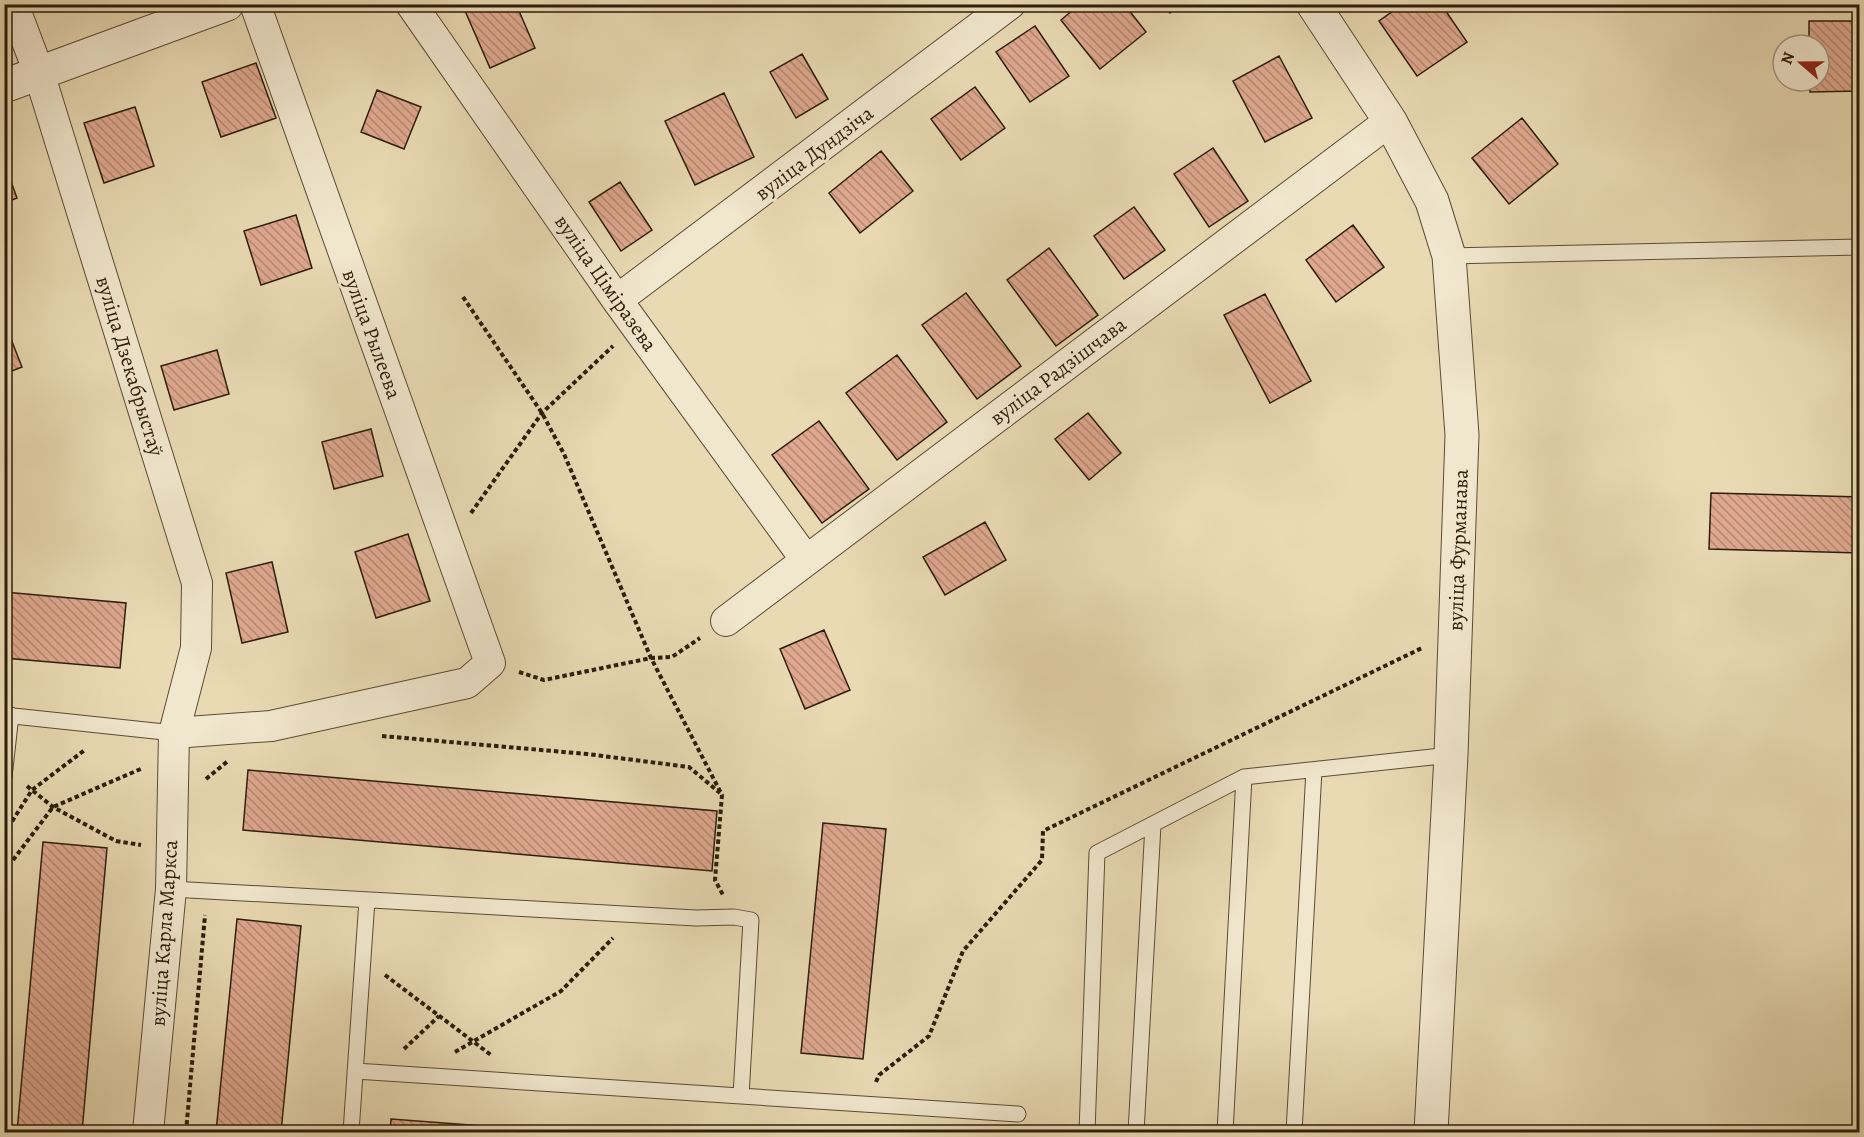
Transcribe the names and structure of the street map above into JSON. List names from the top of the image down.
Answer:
{
  "streets": {
    "street": [
      "вуліца Дундзіча",
      "вуліца Ціміразева",
      "вуліца Рылеева",
      "вуліца Дзекабрыстаў",
      "вуліца Радзішчава",
      "вуліца Фурманава",
      "вуліца Карла Маркса"
    ]
  },
  "crossings": [
    ["вуліца Дундзіча", "вуліца Ціміразева"],
    ["вуліца Ціміразева", "вуліца Радзішчава"],
    ["вуліца Дзекабрыстаў", "вуліца Карла Маркса"],
    ["вуліца Радзішчава", "вуліца Фурманава"]
  ],
  "north": "left"
}
